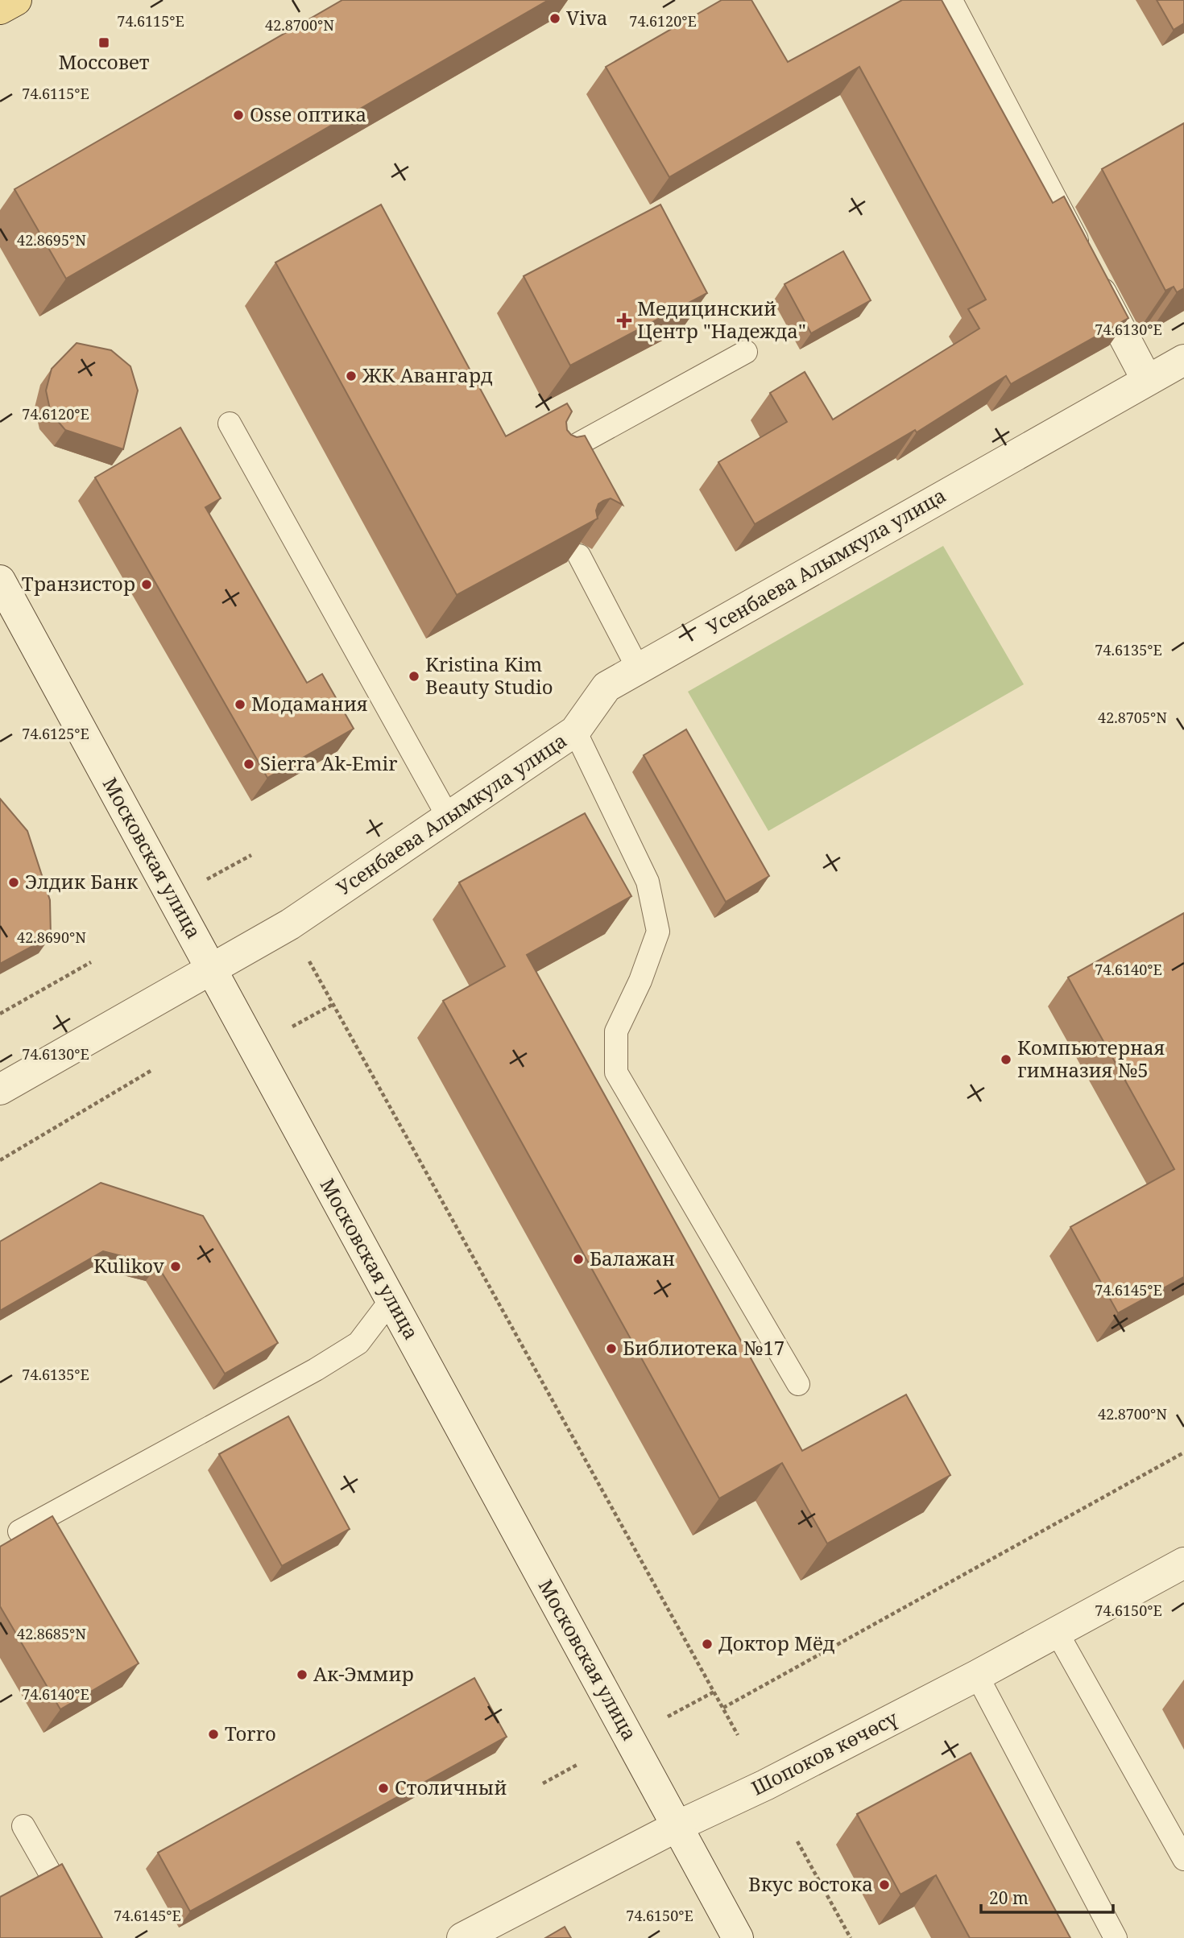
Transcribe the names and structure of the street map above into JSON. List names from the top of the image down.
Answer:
{
  "streets": {
    "street": ["Усенбаева Алымкула улица", "Московская улица", "Шопоков көчөсү"]
  },
  "crossings": [
    ["Усенбаева Алымкула улица", "Московская улица"],
    ["Московская улица", "Шопоков көчөсү"]
  ],
  "places": {
    "other": [
      "Viva",
      "Osse оптика",
      "ЖК Авангард",
      "Транзистор",
      "Kristina Kim Beauty Studio",
      "Модамания",
      "Sierra Ak-Emir",
      "Элдик Банк",
      "Компьютерная гимназия №5",
      "Балажан",
      "Kulikov",
      "Библиотека №17",
      "Доктор Мёд",
      "Ак-Эммир",
      "Torro",
      "Столичный",
      "Вкус востока"
    ],
    "transit": ["Моссовет"],
    "health": ["Медицинский Центр \"Надежда\""]
  },
  "scale_bar": "20 m",
  "coordinates": [
    "74.6120°E",
    "74.6115°E",
    "42.8700°N",
    "42.8695°N",
    "74.6130°E",
    "74.6135°E",
    "42.8705°N",
    "74.6125°E",
    "42.8690°N",
    "74.6140°E",
    "74.6145°E",
    "74.6150°E",
    "42.8685°N"
  ]
}
